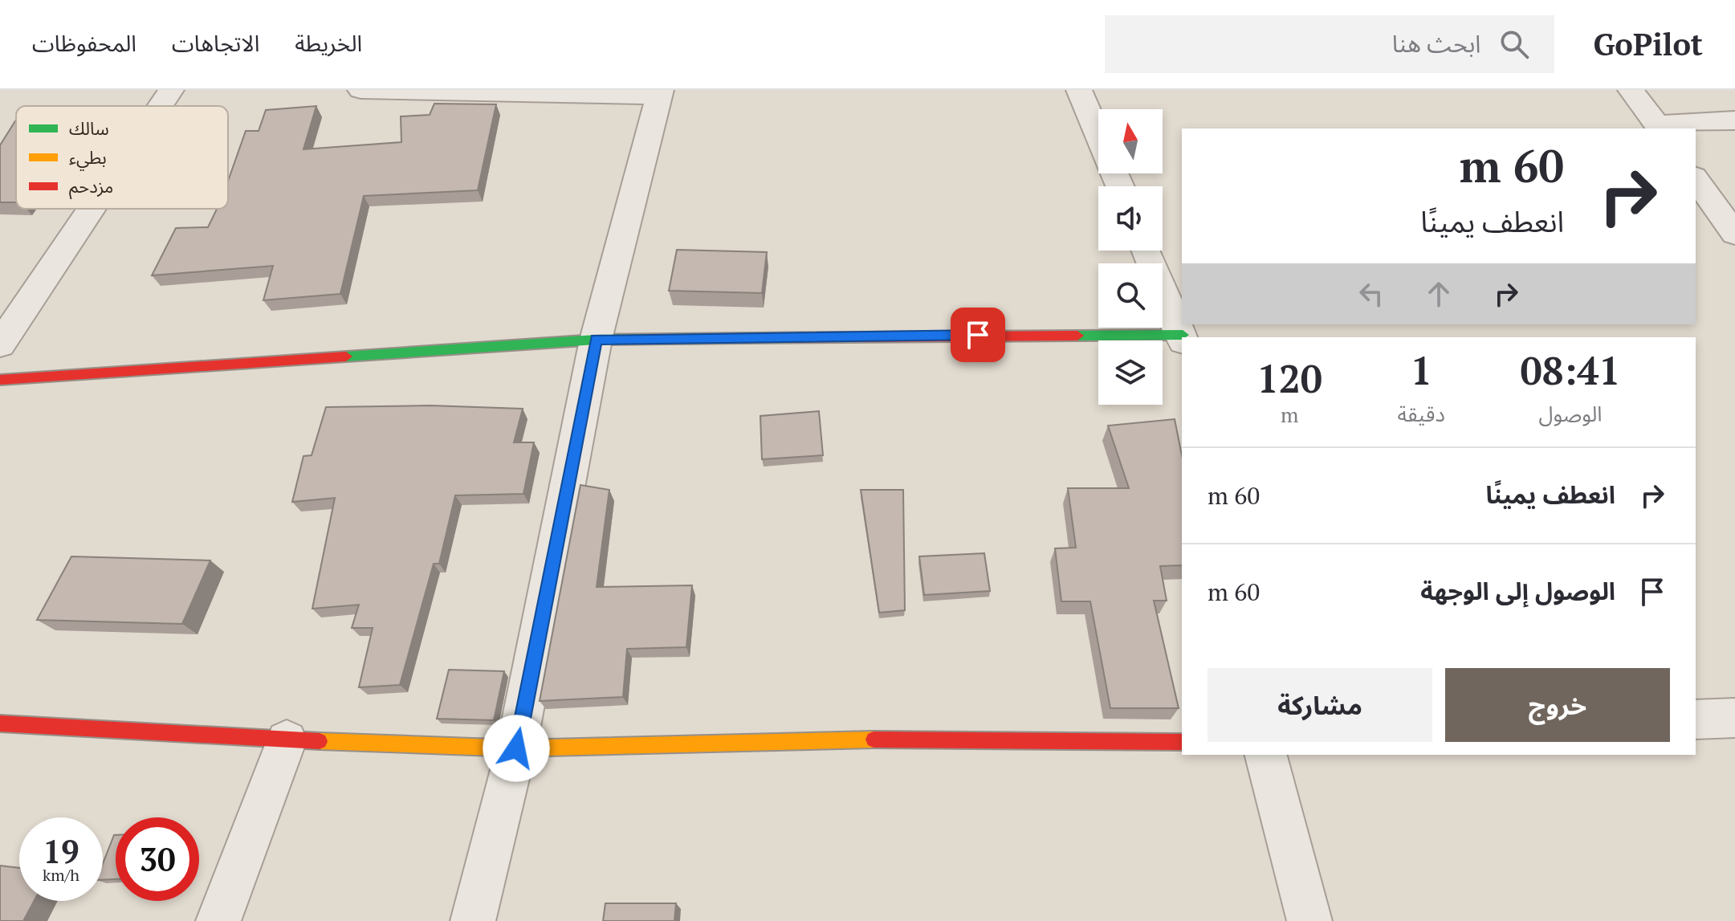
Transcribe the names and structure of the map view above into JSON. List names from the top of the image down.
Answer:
{
  "legend": ["سالك", "بطيء", "مزدحم"],
  "north": "top",
  "page": {
    "header": "GoPilot",
    "search": "ابحث هنا",
    "nav": ["الخريطة", "الاتجاهات", "المحفوظات"],
    "turn": ["60 m", "انعطف يمينًا"],
    "eta": [
      "08:41",
      "الوصول",
      "1",
      "دقيقة",
      "120",
      "m"
    ],
    "list": [
      {
        "name": "انعطف يمينًا",
        "value": "60 m"
      },
      {
        "name": "الوصول إلى الوجهة",
        "value": "60 m"
      }
    ],
    "buttons": ["خروج", "مشاركة"],
    "speed": "19 km/h",
    "limit": "30"
  }
}
